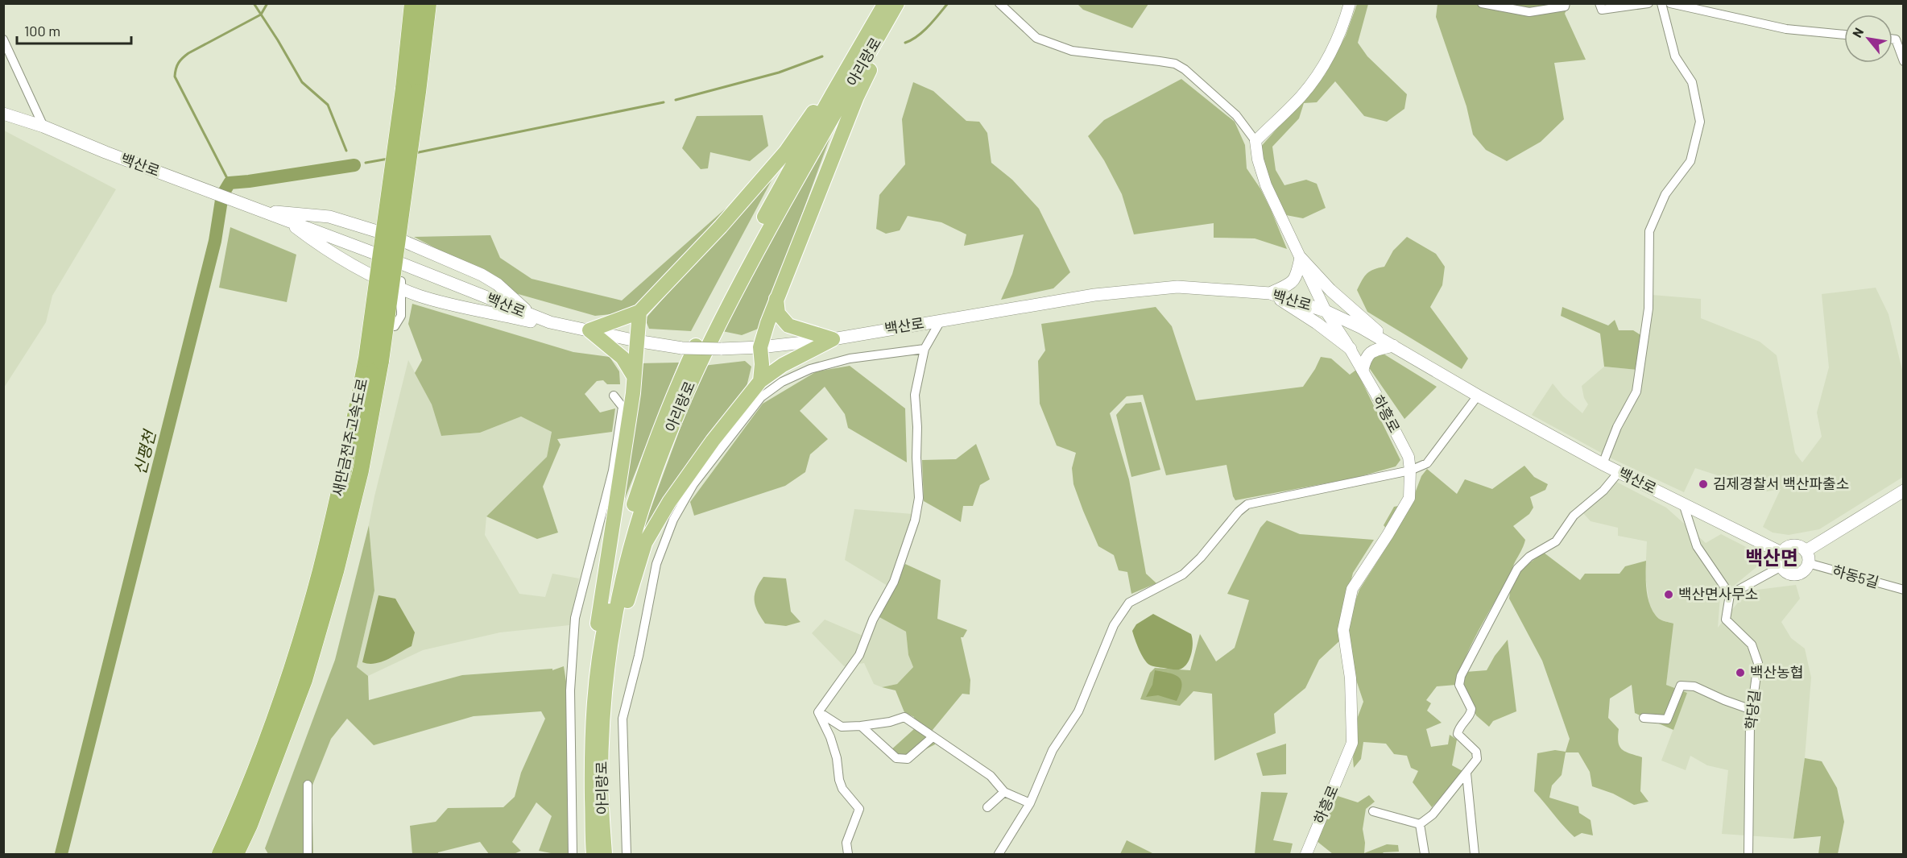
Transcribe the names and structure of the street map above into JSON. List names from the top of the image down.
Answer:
{
  "streets": {
    "highway": ["아리랑로", "새만금전주고속도로"],
    "main road": ["백산로"],
    "street": ["하흥로", "하동5길", "학당길"]
  },
  "crossings": [
    ["백산로", "하흥로"],
    ["백산로", "하동5길"]
  ],
  "districts": ["백산면"],
  "water": ["신평천"],
  "places": ["김제경찰서 백산파출소", "백산면사무소", "백산농협"],
  "scale_bar": "100 m",
  "north": "top left"
}
